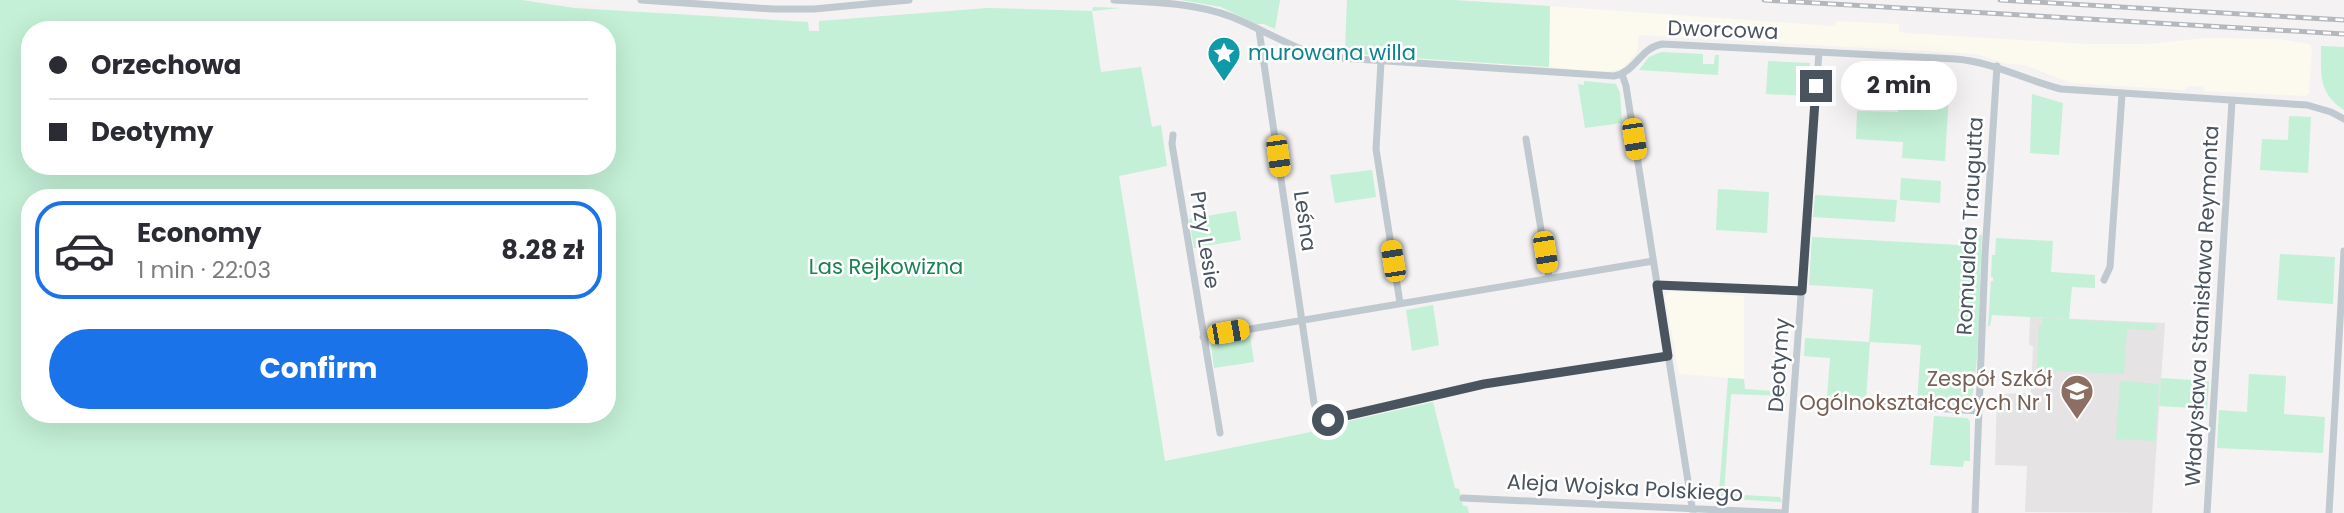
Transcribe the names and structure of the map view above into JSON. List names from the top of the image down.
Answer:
{
  "streets": {
    "street": [
      "Dworcowa",
      "Leśna",
      "Romualda Traugutta",
      "Przy Lesie",
      "Władysława Stanisława Reymonta",
      "Deotymy",
      "Aleja Wojska Polskiego"
    ]
  },
  "crossings": [
    ["Dworcowa", "Romualda Traugutta"],
    ["Dworcowa", "Władysława Stanisława Reymonta"],
    ["Dworcowa", "Deotymy"],
    ["Deotymy", "Aleja Wojska Polskiego"]
  ],
  "parks": ["Las Rejkowizna"],
  "places": {
    "place": ["murowana willa"],
    "school or university": ["Zespół Szkół Ogólnokształcących Nr 1"]
  },
  "page": {
    "banner": ["Orzechowa", "Deotymy"],
    "bubble": "2 min",
    "list": [
      {
        "name": "Economy",
        "note": "1 min · 22:03",
        "value": "8.28 zł"
      }
    ],
    "buttons": "Confirm"
  }
}
